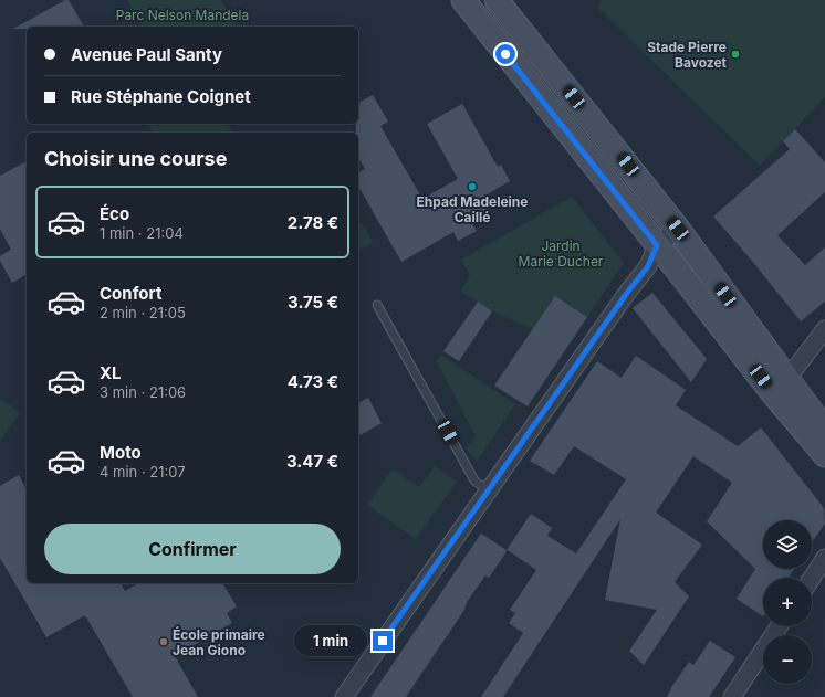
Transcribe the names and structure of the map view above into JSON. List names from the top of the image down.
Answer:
{
  "parks": ["Parc Nelson Mandela", "Jardin Marie Ducher"],
  "places": ["Stade Pierre Bavozet", "Ehpad Madeleine Caillé", "École primaire Jean Giono"],
  "page": {
    "banner": ["Avenue Paul Santy", "Rue Stéphane Coignet"],
    "heading": "Choisir une course",
    "list": [
      {
        "name": "Éco",
        "note": "1 min · 21:04",
        "value": "2.78 €"
      },
      {
        "name": "Confort",
        "note": "2 min · 21:05",
        "value": "3.75 €"
      },
      {
        "name": "XL",
        "note": "3 min · 21:06",
        "value": "4.73 €"
      },
      {
        "name": "Moto",
        "note": "4 min · 21:07",
        "value": "3.47 €"
      }
    ],
    "buttons": "Confirmer",
    "map_buttons": ["+", "−"],
    "bubble": "1 min"
  }
}
